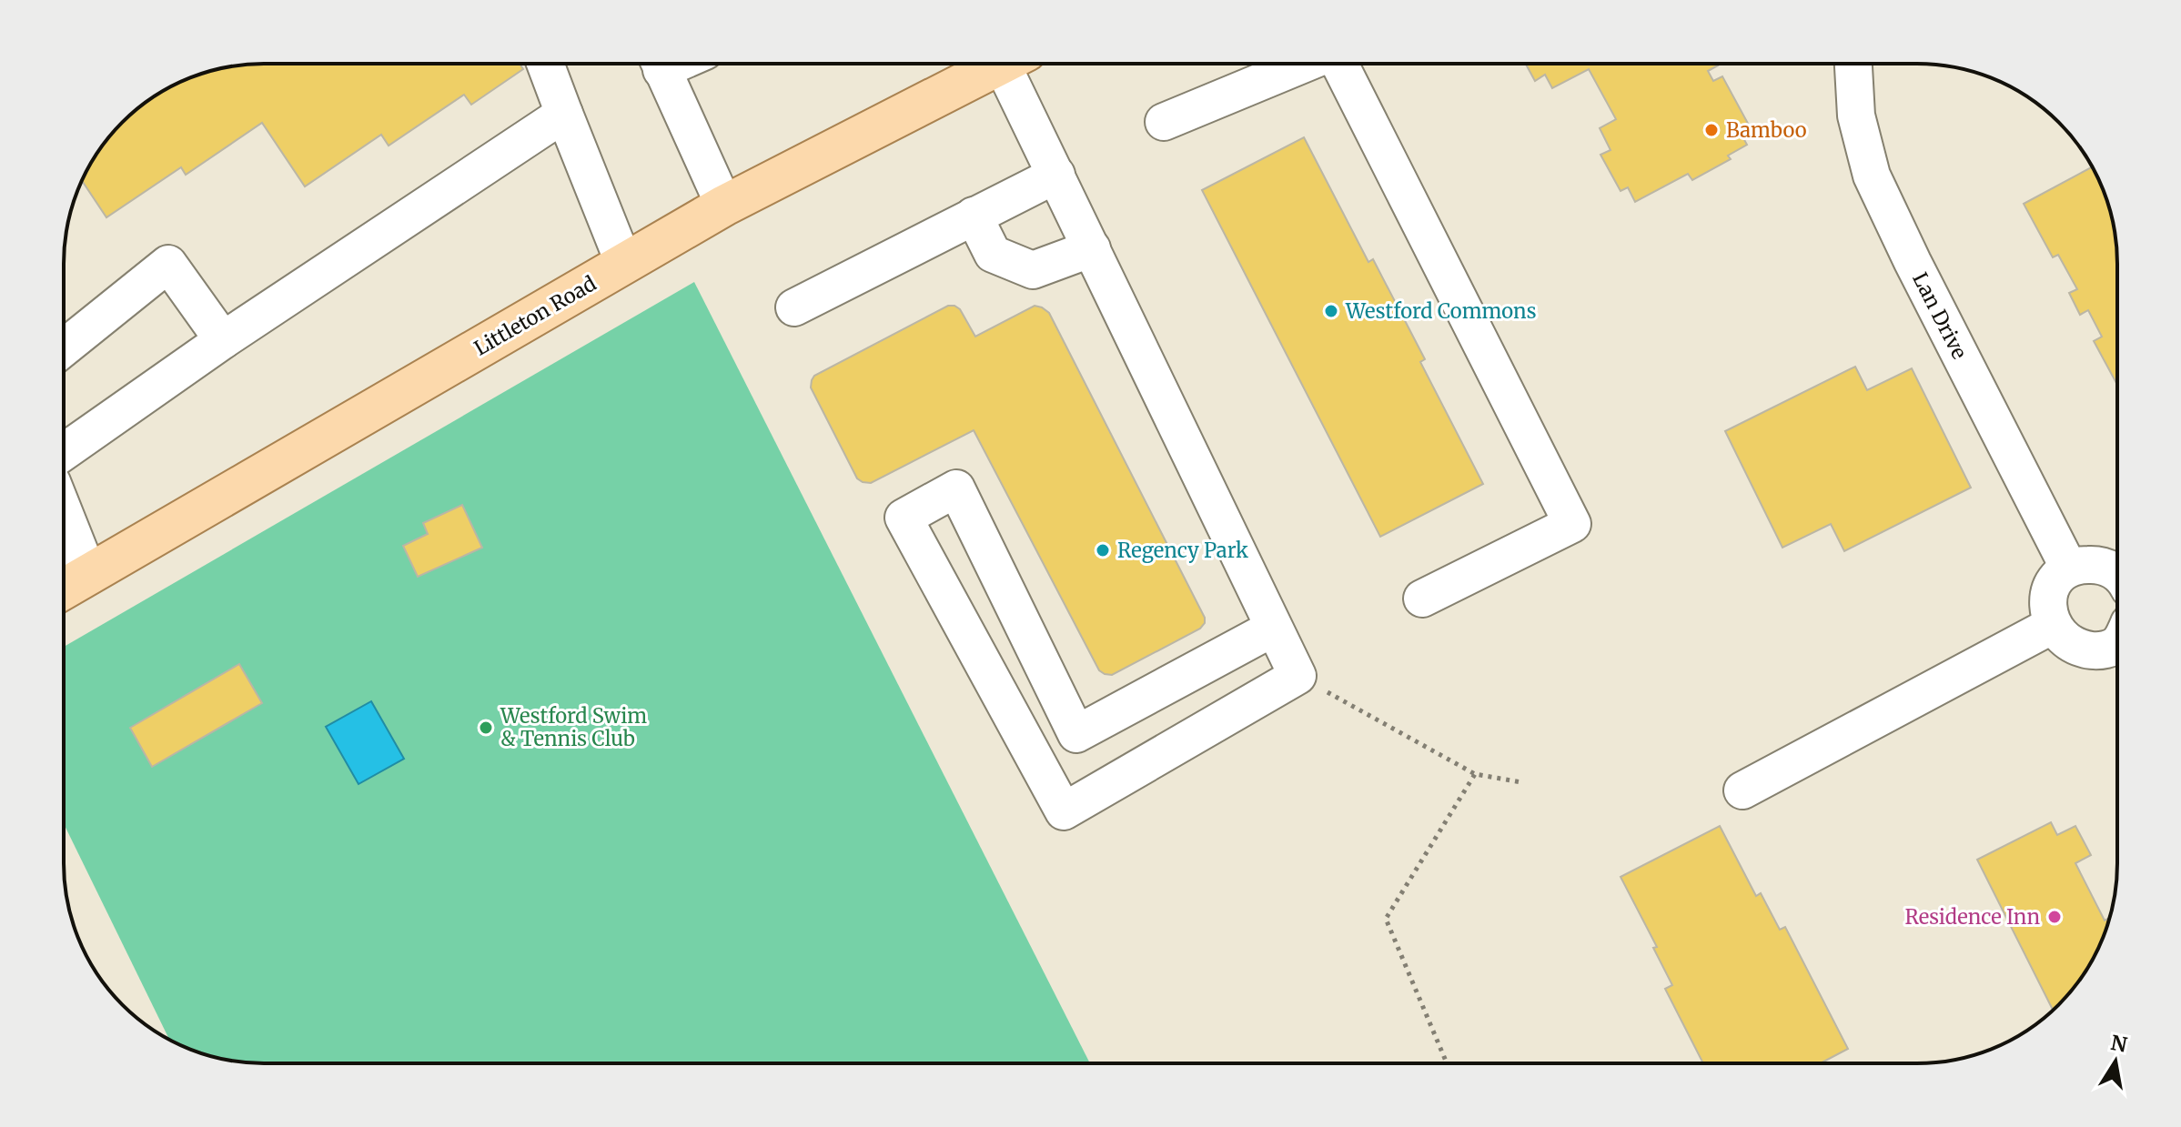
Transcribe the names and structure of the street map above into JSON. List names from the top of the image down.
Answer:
{
  "streets": {
    "main road": ["Littleton Road"],
    "street": ["Lan Drive"]
  },
  "places": [
    "Bamboo",
    "Westford Commons",
    "Regency Park",
    "Westford Swim & Tennis Club",
    "Residence Inn"
  ],
  "north": "top"
}
